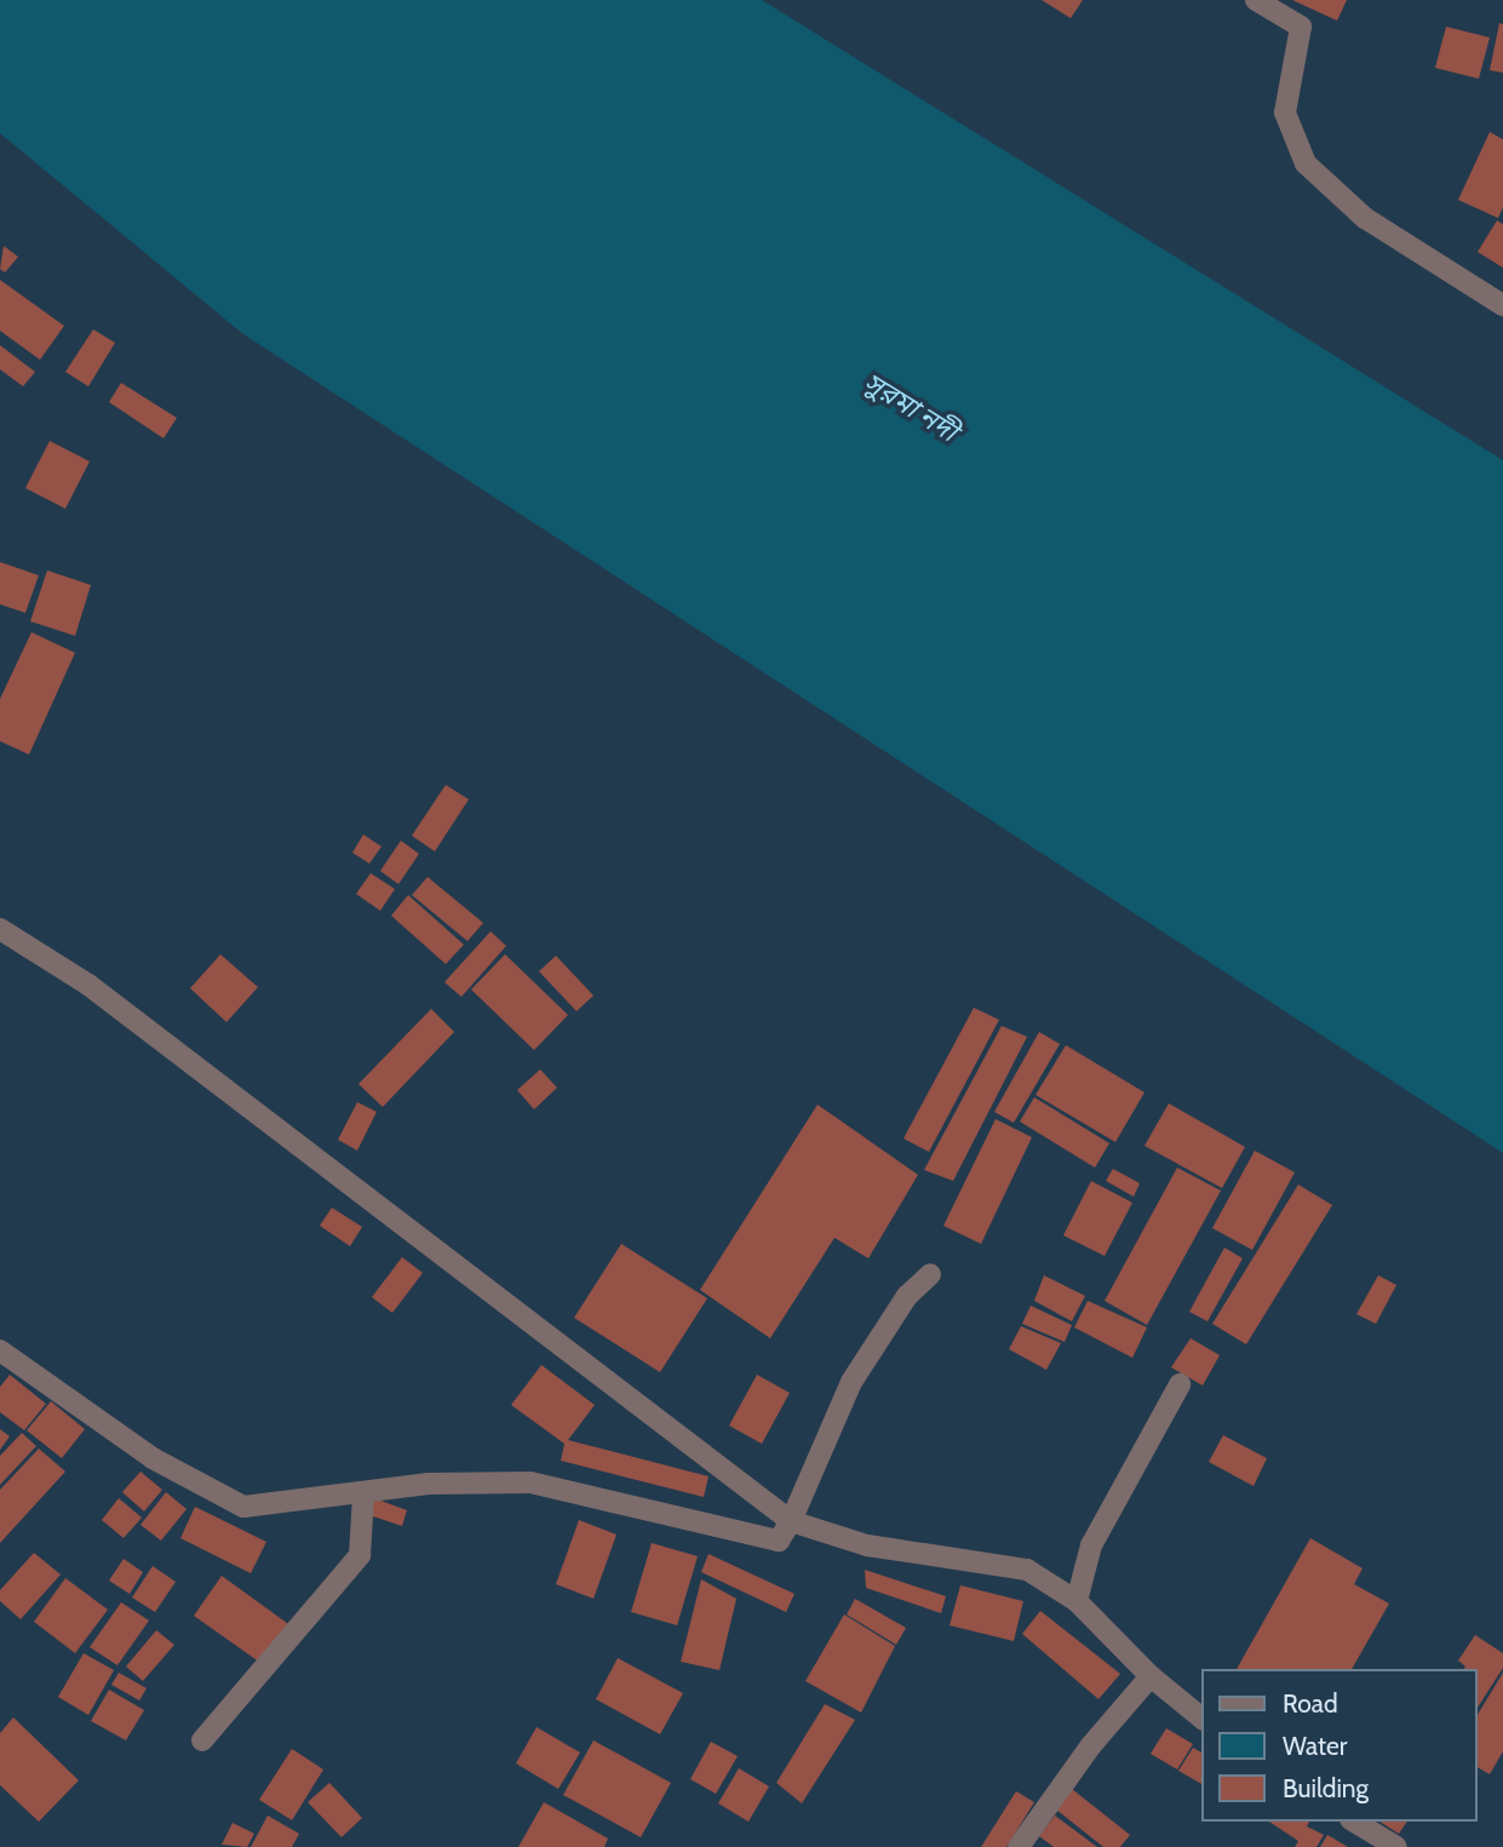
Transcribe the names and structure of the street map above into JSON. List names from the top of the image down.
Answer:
{
  "water": ["সুরমা নদী"],
  "legend": ["Road", "Water", "Building"]
}
